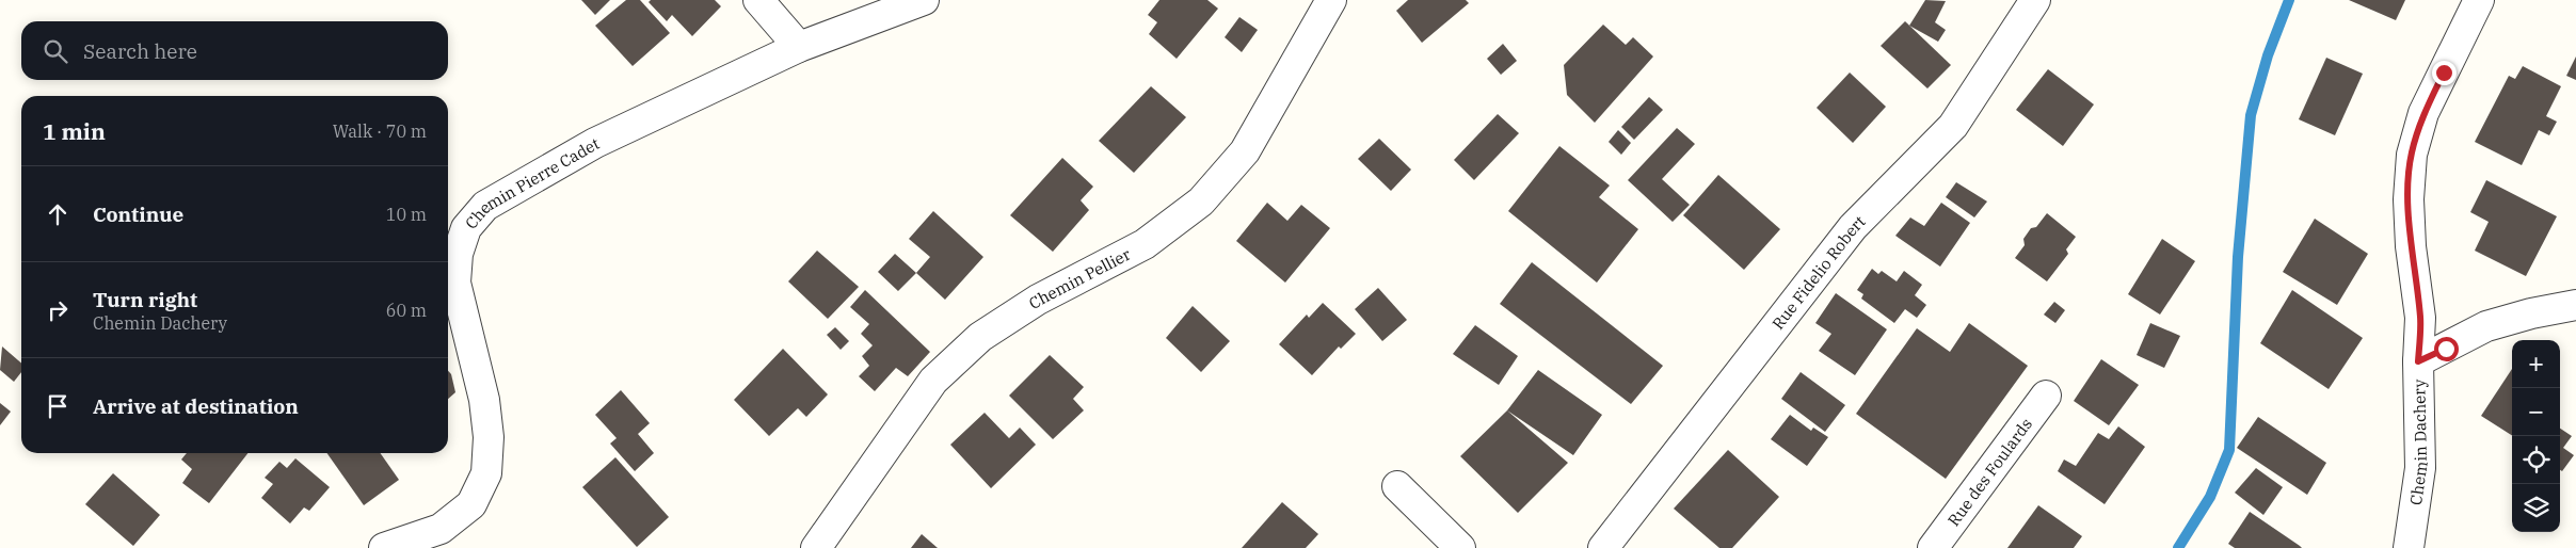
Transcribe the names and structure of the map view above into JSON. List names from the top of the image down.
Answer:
{
  "streets": {
    "street": [
      "Chemin Pierre Cadet",
      "Rue Fidelio Robert",
      "Chemin Pellier",
      "Chemin Dachery",
      "Rue des Foulards"
    ]
  },
  "page": {
    "search": "Search here",
    "heading": ["1 min", "Walk · 70 m"],
    "list": [
      ["Continue", "10 m"],
      ["Turn right", "Chemin Dachery", "60 m"],
      "Arrive at destination"
    ],
    "map_buttons": ["+", "−"]
  }
}
